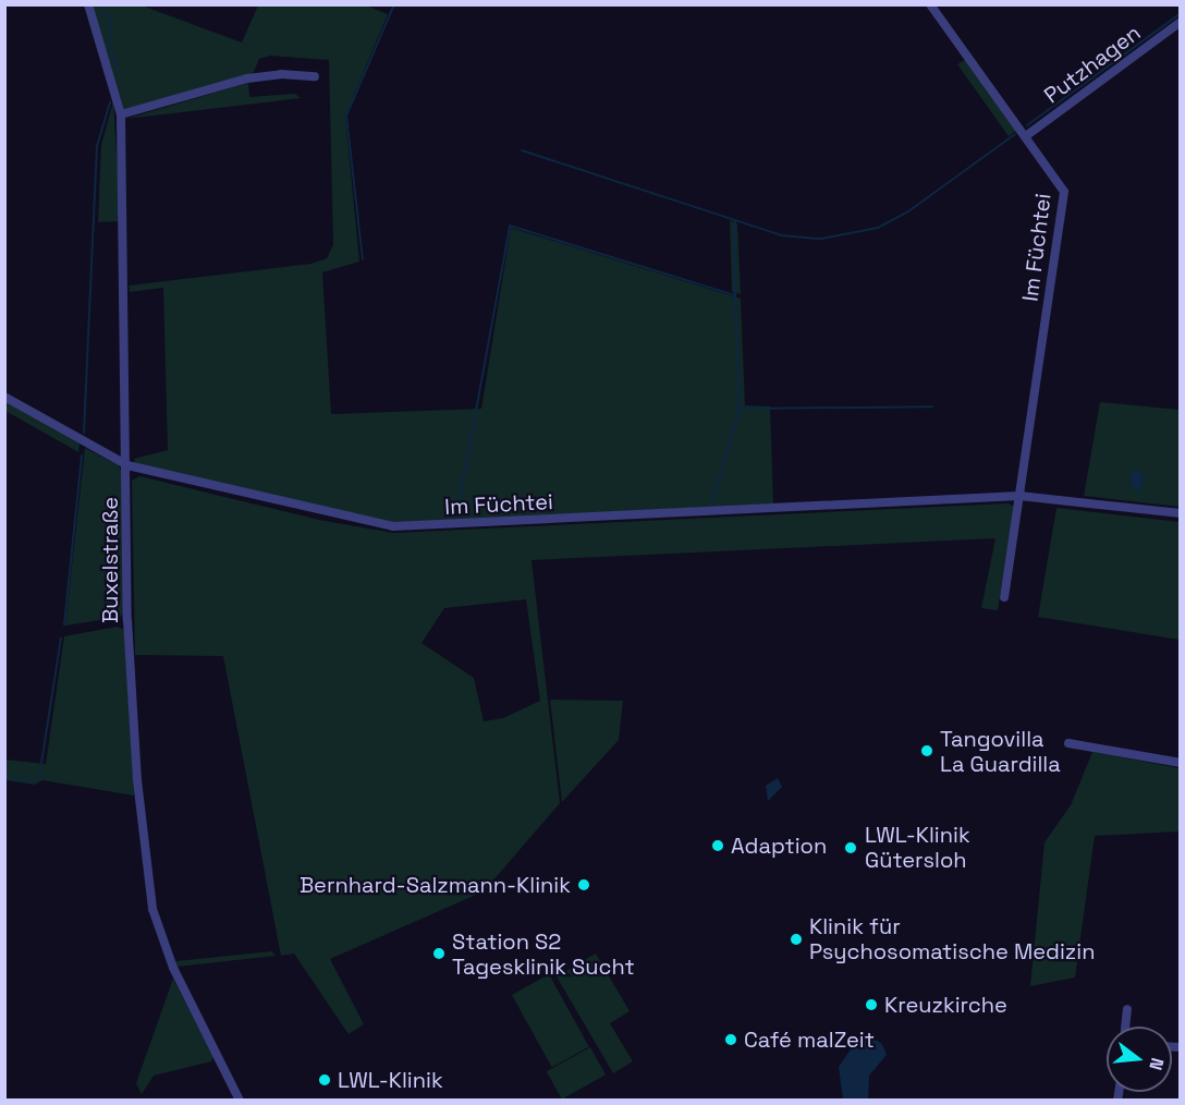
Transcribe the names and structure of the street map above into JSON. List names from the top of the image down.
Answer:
{
  "streets": {
    "street": ["Putzhagen", "Im Füchtei", "Buxelstraße"]
  },
  "crossings": [
    ["Putzhagen", "Im Füchtei"],
    ["Im Füchtei", "Buxelstraße"]
  ],
  "places": [
    "Tangovilla La Guardilla",
    "Adaption",
    "LWL-Klinik Gütersloh",
    "Bernhard-Salzmann-Klinik",
    "Klinik für Psychosomatische Medizin",
    "Station S2 Tagesklinik Sucht",
    "Kreuzkirche",
    "Café malZeit",
    "LWL-Klinik"
  ],
  "north": "right"
}
